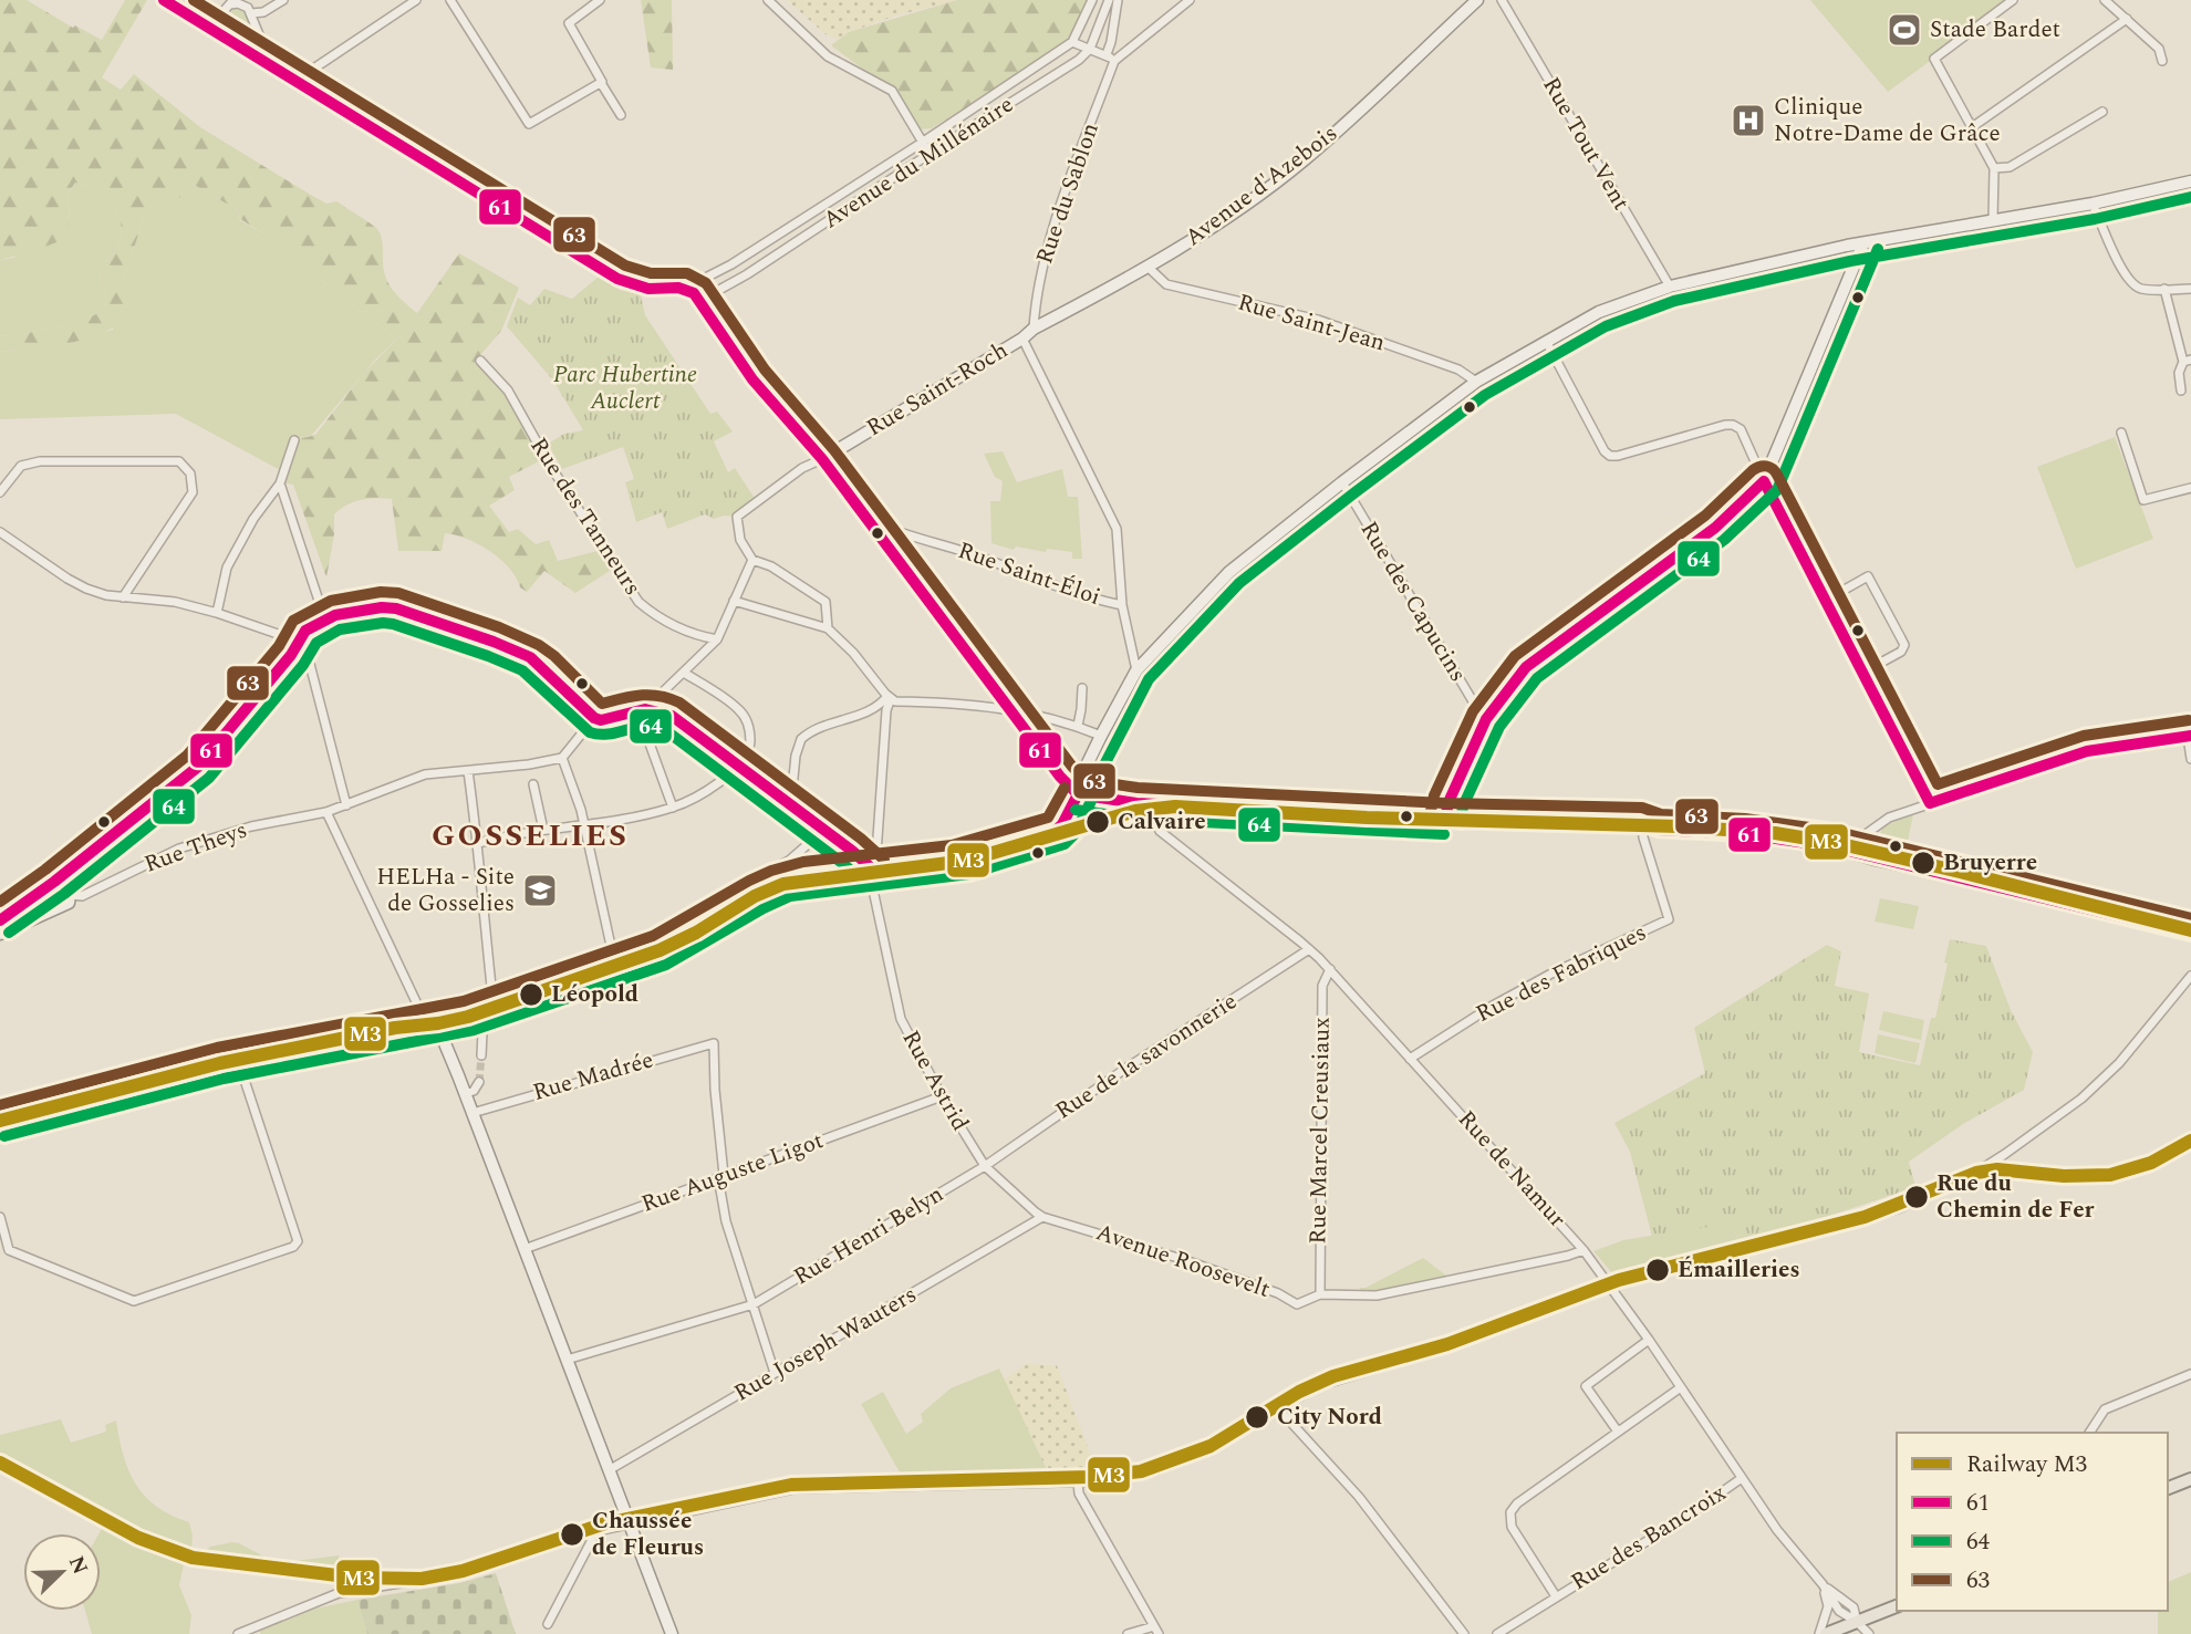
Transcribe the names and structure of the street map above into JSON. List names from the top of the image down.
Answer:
{
  "streets": {
    "main road": ["Avenue d'Azebois", "Rue Saint-Roch", "Rue Theys"],
    "street": [
      "Rue Tout Vent",
      "Avenue du Millénaire",
      "Rue du Sablon",
      "Rue Saint-Jean",
      "Rue des Tanneurs",
      "Rue Saint-Éloi",
      "Rue des Capucins",
      "Rue des Fabriques",
      "Rue de la savonnerie",
      "Rue Madrée",
      "Rue Astrid",
      "Rue Marcel Creusiaux",
      "Rue de Namur",
      "Rue Auguste Ligot",
      "Rue Henri Belyn",
      "Avenue Roosevelt",
      "Rue Joseph Wauters",
      "Rue des Bancroix"
    ]
  },
  "crossings": [
    ["Avenue d'Azebois", "Rue du Sablon"],
    ["Avenue d'Azebois", "Rue Saint-Jean"],
    ["Avenue d'Azebois", "Rue Saint-Roch"],
    ["Rue des Fabriques", "Rue de Namur"],
    ["Rue de la savonnerie", "Rue Astrid"],
    ["Rue de la savonnerie", "Rue de Namur"],
    ["Rue de la savonnerie", "Rue Henri Belyn"],
    ["Rue Madrée", "Rue Auguste Ligot"],
    ["Rue Astrid", "Rue Auguste Ligot"],
    ["Rue Astrid", "Rue Henri Belyn"],
    ["Rue Astrid", "Avenue Roosevelt"],
    ["Rue Astrid", "Rue Joseph Wauters"],
    ["Rue Marcel Creusiaux", "Rue de Namur"],
    ["Rue Marcel Creusiaux", "Avenue Roosevelt"],
    ["Rue de Namur", "Avenue Roosevelt"],
    ["Rue de Namur", "Rue des Bancroix"],
    ["Avenue Roosevelt", "Rue Joseph Wauters"]
  ],
  "districts": ["GOSSELIES"],
  "parks": ["Parc Hubertine Auclert"],
  "places": {
    "sports": ["Stade Bardet"],
    "hospital": ["Clinique Notre-Dame de Grâce"],
    "other": [
      "Calvaire",
      "Bruyerre",
      "Léopold",
      "Rue du Chemin de Fer",
      "Émailleries",
      "City Nord",
      "Chaussée de Fleurus"
    ],
    "school or university": ["HELHa - Site de Gosselies"]
  },
  "lines": [
    "transit line 61",
    "transit line 63",
    "transit line 64",
    "rail line M3"
  ],
  "legend": [
    "Railway M3",
    "61",
    "64",
    "63"
  ],
  "north": "top right"
}
